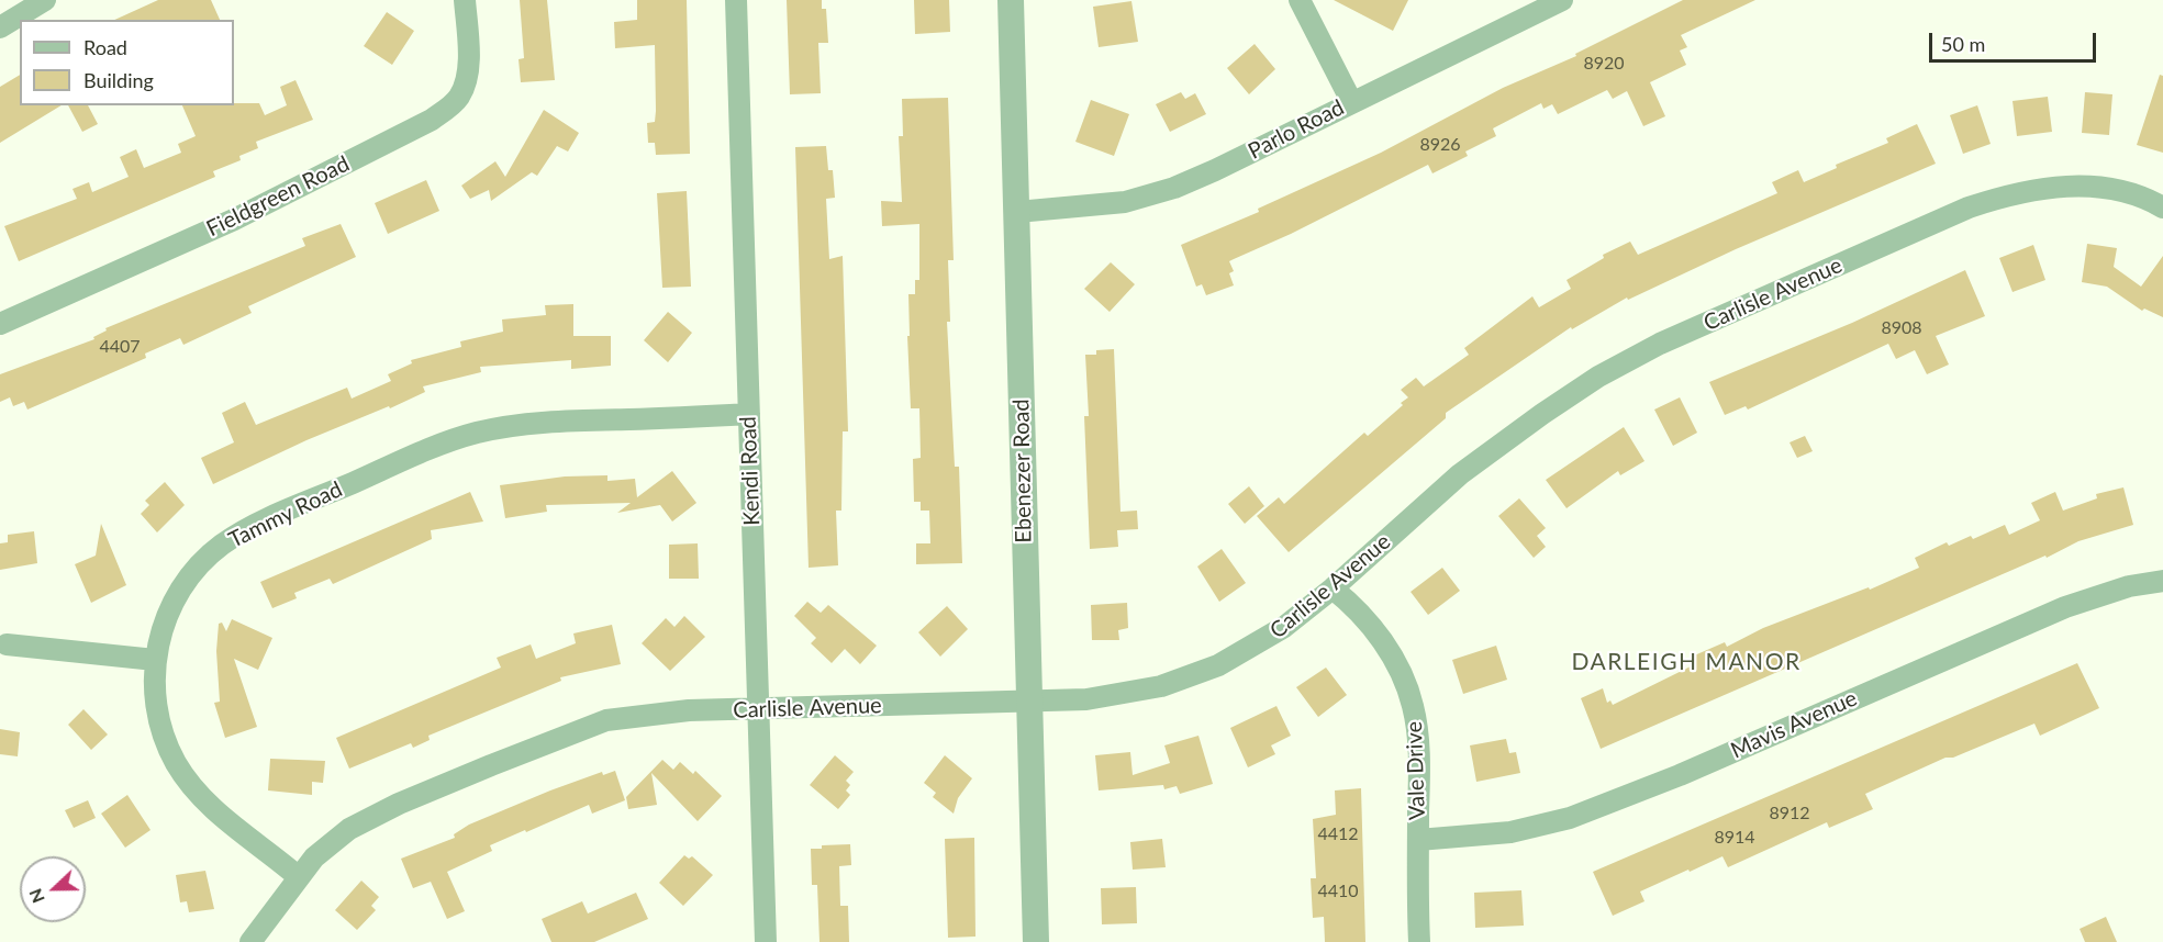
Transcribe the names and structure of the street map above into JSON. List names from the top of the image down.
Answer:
{
  "streets": {
    "street": [
      "Parlo Road",
      "Fieldgreen Road",
      "Carlisle Avenue",
      "Kendi Road",
      "Ebenezer Road",
      "Tammy Road",
      "Mavis Avenue",
      "Vale Drive"
    ]
  },
  "crossings": [
    ["Parlo Road", "Ebenezer Road"],
    ["Carlisle Avenue", "Kendi Road"],
    ["Carlisle Avenue", "Ebenezer Road"],
    ["Carlisle Avenue", "Tammy Road"],
    ["Carlisle Avenue", "Vale Drive"],
    ["Kendi Road", "Tammy Road"],
    ["Mavis Avenue", "Vale Drive"]
  ],
  "districts": ["DARLEIGH MANOR"],
  "house_numbers": [
    "8920",
    "8926",
    "8908",
    "4407",
    "8912",
    "4412",
    "8914",
    "4410"
  ],
  "legend": ["Road", "Building"],
  "scale_bar": "50 m",
  "north": "left"
}
